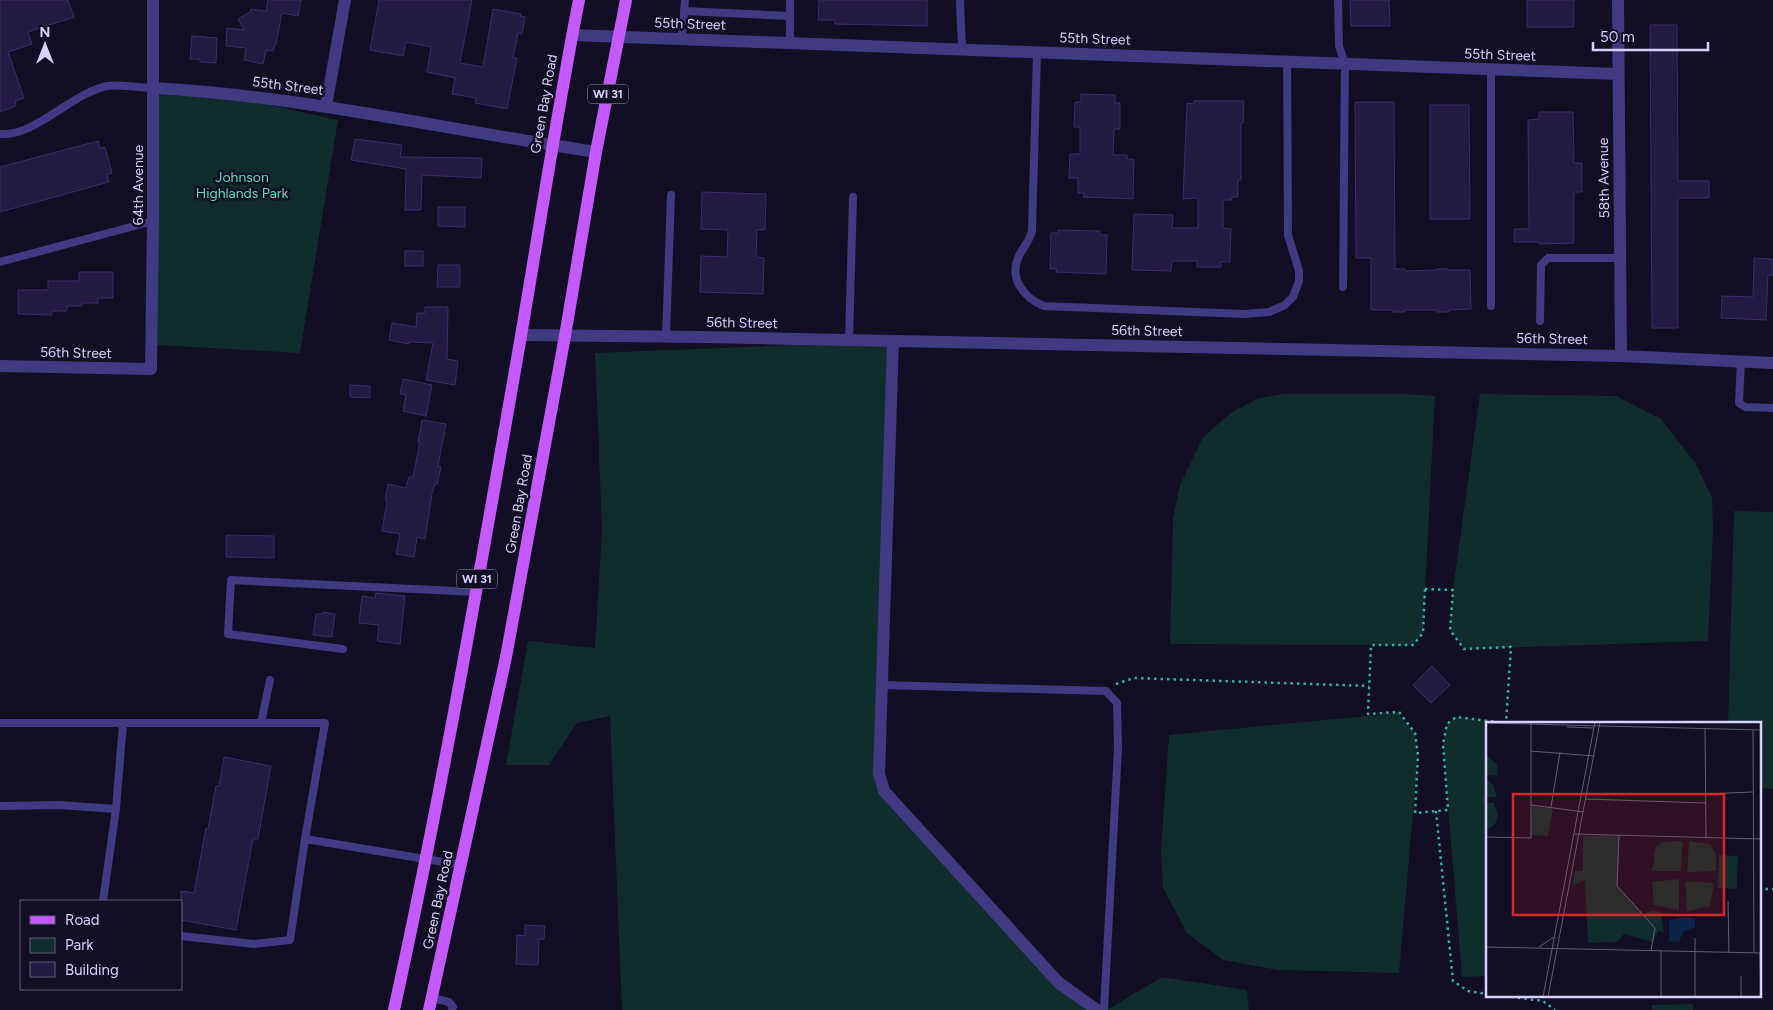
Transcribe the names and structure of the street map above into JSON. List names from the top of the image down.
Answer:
{
  "streets": {
    "main road": ["WI 31", "Green Bay Road"],
    "street": [
      "55th Street",
      "58th Avenue",
      "64th Avenue",
      "56th Street"
    ]
  },
  "crossings": [
    ["55th Street", "Green Bay Road"],
    ["55th Street", "58th Avenue"],
    ["55th Street", "64th Avenue"],
    ["Green Bay Road", "56th Street"],
    ["58th Avenue", "56th Street"],
    ["64th Avenue", "56th Street"]
  ],
  "parks": ["Johnson Highlands Park"],
  "legend": ["Road", "Park", "Building"],
  "scale_bar": "50 m",
  "north": "top"
}
